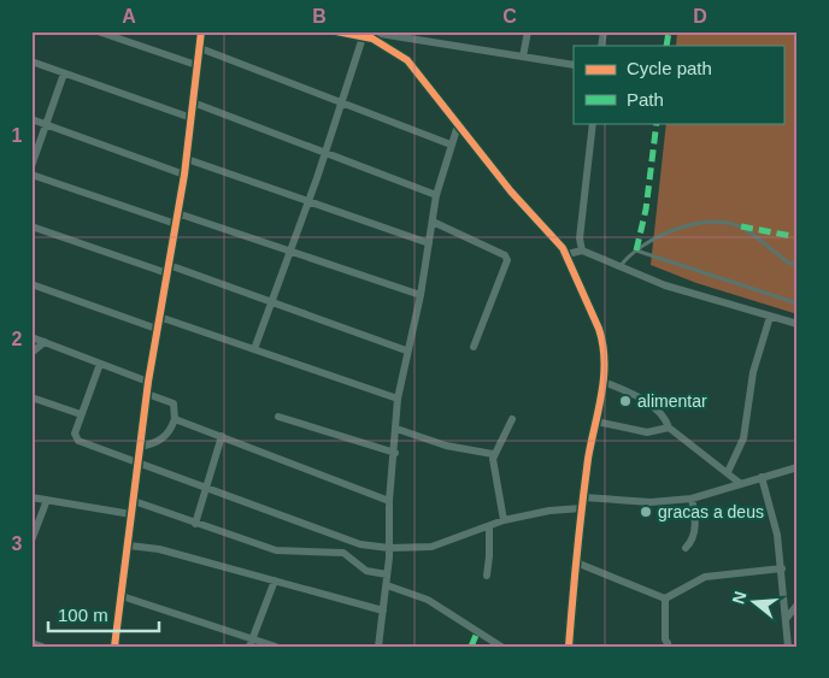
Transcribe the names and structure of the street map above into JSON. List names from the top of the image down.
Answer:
{
  "places": ["alimentar", "gracas a deus"],
  "legend": ["Cycle path", "Path"],
  "scale_bar": "100 m",
  "north": "left",
  "grid": {
    "columns": [
      "A",
      "B",
      "C",
      "D"
    ],
    "rows": ["1", "2", "3"]
  }
}
